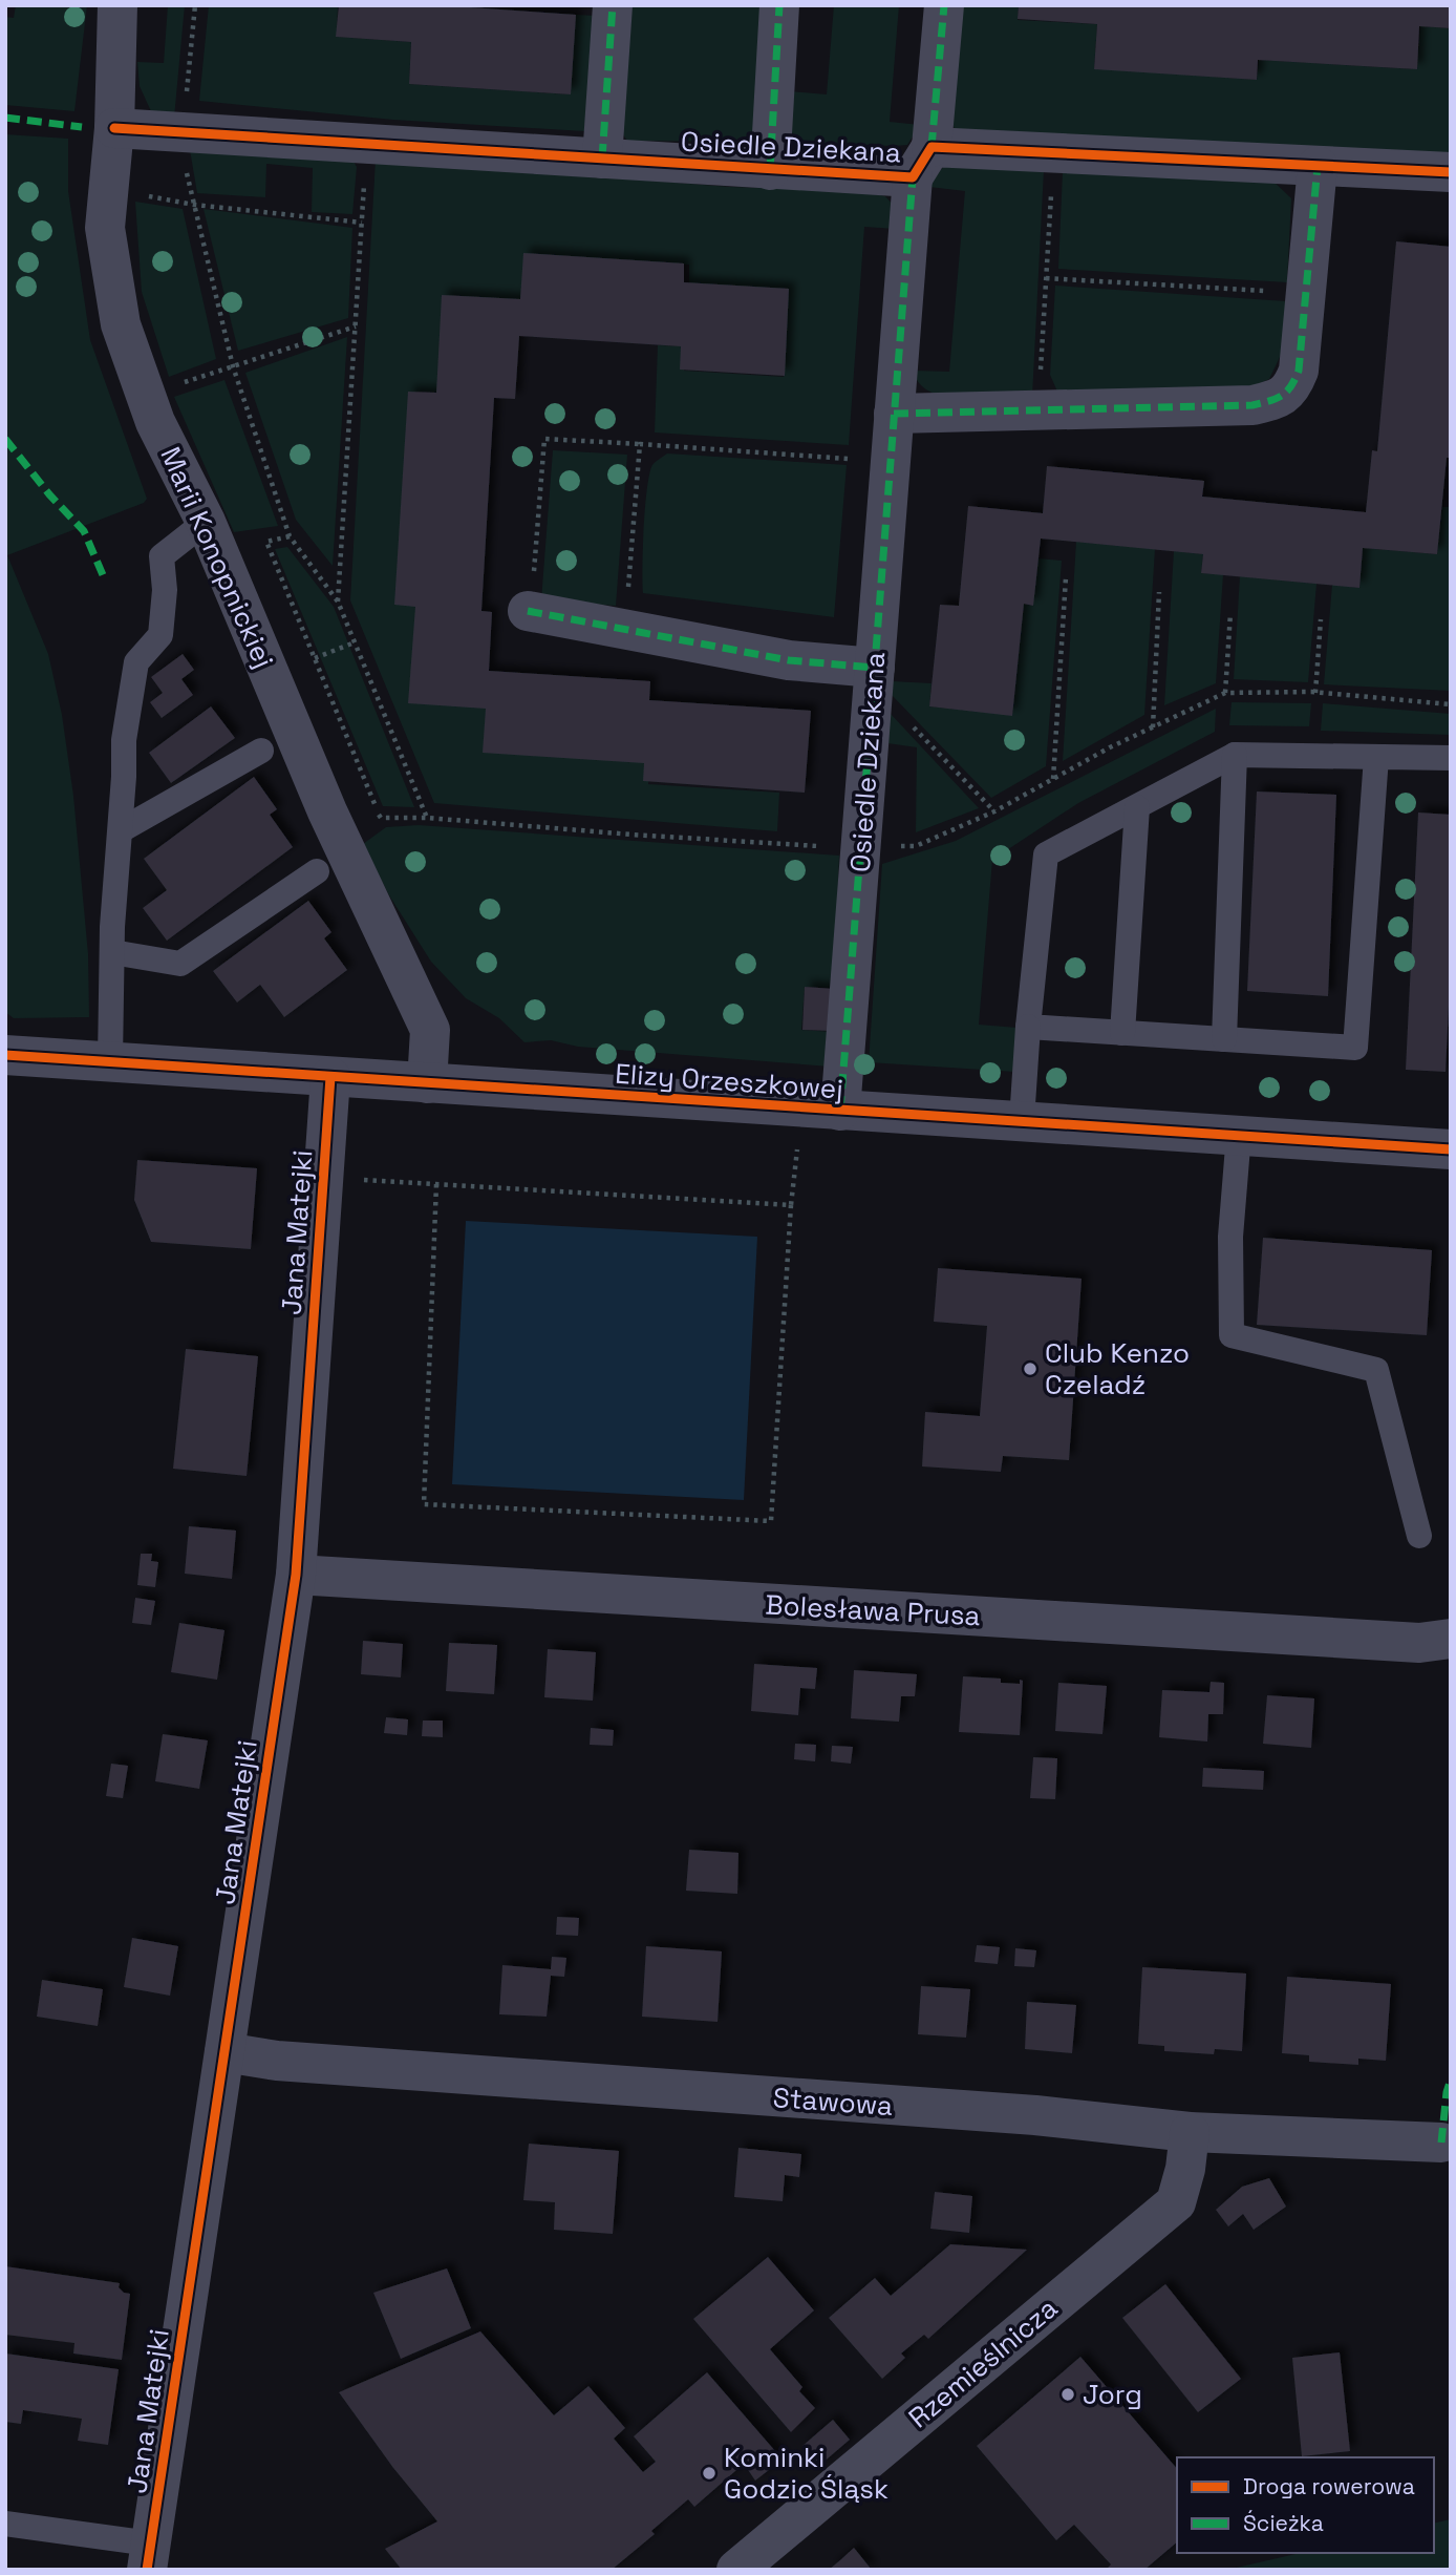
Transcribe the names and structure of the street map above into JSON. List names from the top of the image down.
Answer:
{
  "streets": {
    "street": [
      "Osiedle Dziekana",
      "Marii Konopnickiej",
      "Elizy Orzeszkowej",
      "Jana Matejki",
      "Bolesława Prusa",
      "Stawowa",
      "Rzemieślnicza"
    ]
  },
  "crossings": [
    ["Osiedle Dziekana", "Marii Konopnickiej"],
    ["Osiedle Dziekana", "Elizy Orzeszkowej"],
    ["Marii Konopnickiej", "Elizy Orzeszkowej"],
    ["Elizy Orzeszkowej", "Jana Matejki"],
    ["Jana Matejki", "Bolesława Prusa"],
    ["Jana Matejki", "Stawowa"],
    ["Stawowa", "Rzemieślnicza"]
  ],
  "places": ["Club Kenzo Czeladź", "Jorg", "Kominki Godzic Śląsk"],
  "legend": ["Droga rowerowa", "Ścieżka"]
}
